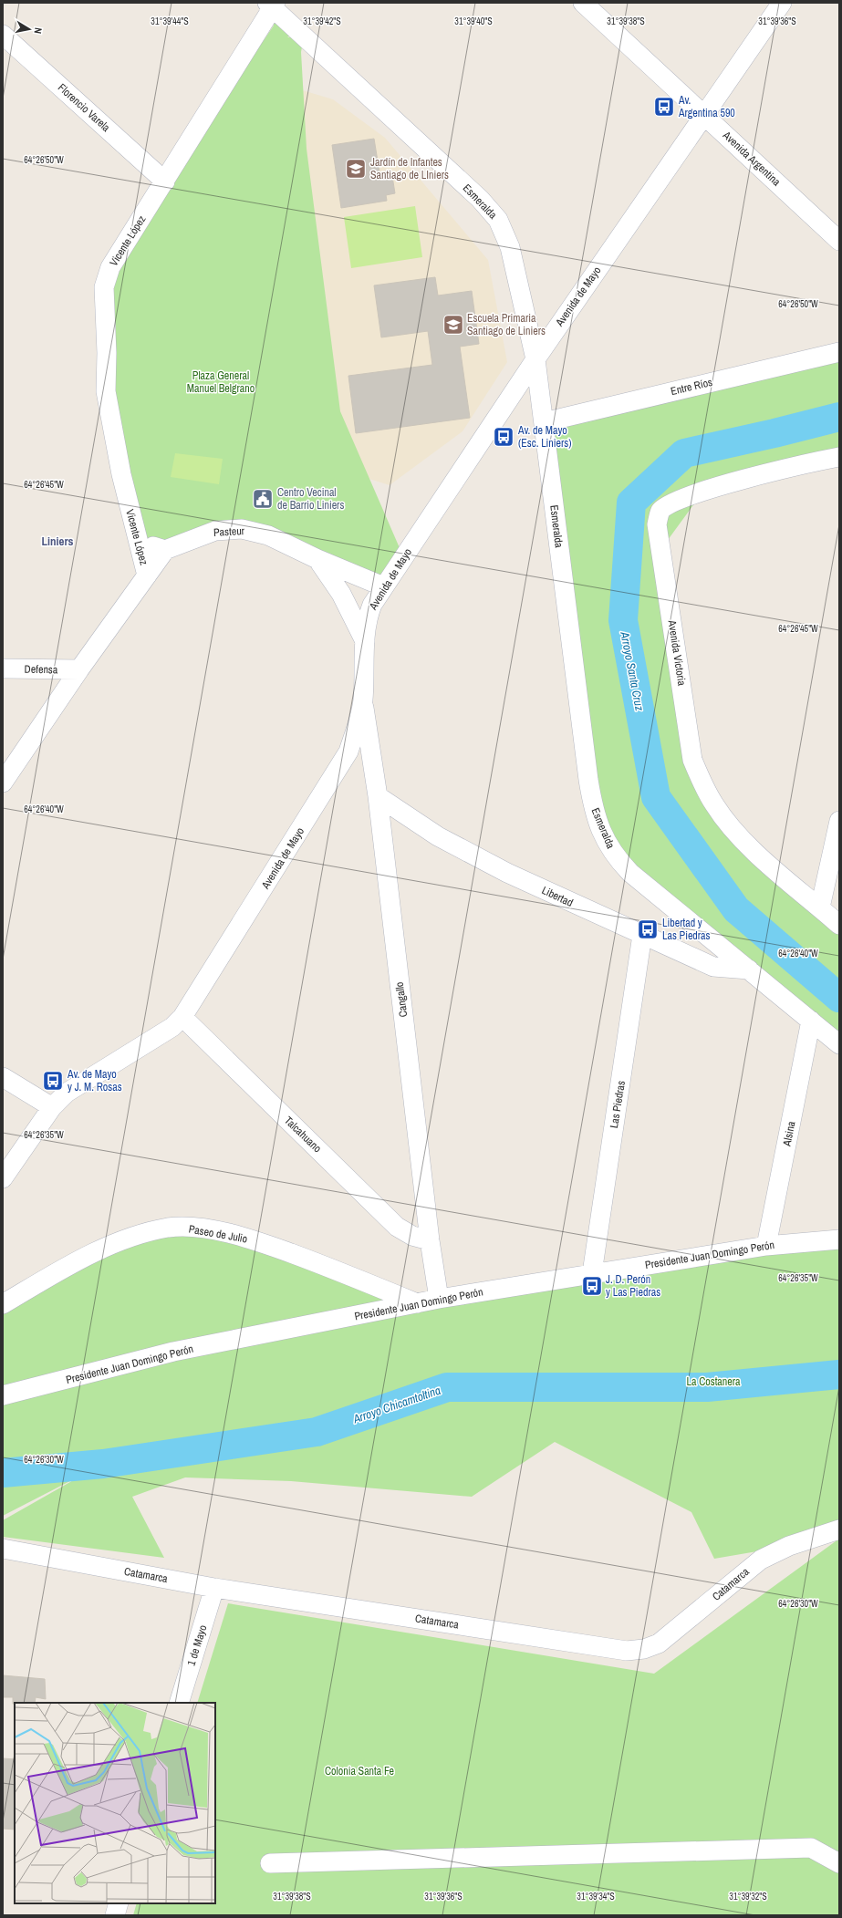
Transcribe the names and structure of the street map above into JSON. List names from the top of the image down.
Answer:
{
  "streets": {
    "street": [
      "Florencio Varela",
      "Avenida Argentina",
      "Esmeralda",
      "Vicente López",
      "Avenida de Mayo",
      "Entre Ríos",
      "Pasteur",
      "Avenida Victoria",
      "Defensa",
      "Libertad",
      "Cangallo",
      "Las Piedras",
      "Alsina",
      "Talcahuano",
      "Paseo de Julio",
      "Presidente Juan Domingo Perón",
      "Catamarca",
      "1 de Mayo"
    ]
  },
  "crossings": [
    ["Florencio Varela", "Vicente López"],
    ["Avenida Argentina", "Avenida de Mayo"],
    ["Esmeralda", "Vicente López"],
    ["Esmeralda", "Avenida de Mayo"],
    ["Esmeralda", "Entre Ríos"],
    ["Esmeralda", "Libertad"],
    ["Esmeralda", "Alsina"],
    ["Vicente López", "Pasteur"],
    ["Vicente López", "Defensa"],
    ["Avenida de Mayo", "Pasteur"],
    ["Avenida de Mayo", "Cangallo"],
    ["Avenida de Mayo", "Talcahuano"],
    ["Libertad", "Cangallo"],
    ["Libertad", "Las Piedras"],
    ["Cangallo", "Talcahuano"],
    ["Cangallo", "Presidente Juan Domingo Perón"],
    ["Las Piedras", "Presidente Juan Domingo Perón"],
    ["Alsina", "Presidente Juan Domingo Perón"],
    ["Paseo de Julio", "Presidente Juan Domingo Perón"],
    ["Catamarca", "1 de Mayo"]
  ],
  "districts": ["Liniers"],
  "water": ["Arroyo Santa Cruz", "Arroyo Chicamtoltina"],
  "parks": ["Plaza General Manuel Belgrano", "La Costanera", "Colonia Santa Fe"],
  "places": {
    "bus stop": [
      "Av. Argentina 590",
      "Av. de Mayo (Esc. Liniers)",
      "Libertad y Las Piedras",
      "Av. de Mayo y J. M. Rosas",
      "J. D. Perón y Las Piedras"
    ],
    "school or university": ["Jardín de Infantes Santiago de LIniers", "Escuela Primaria Santiago de Liniers"],
    "public building": ["Centro Vecinal de Barrio Liniers"]
  },
  "north": "right",
  "coordinates": [
    "31°39'44\"S",
    "31°39'42\"S",
    "31°39'40\"S",
    "31°39'38\"S",
    "31°39'36\"S",
    "64°26'50\"W",
    "64°26'45\"W",
    "64°26'40\"W",
    "64°26'35\"W",
    "64°26'30\"W",
    "31°39'34\"S",
    "31°39'32\"S"
  ]
}
